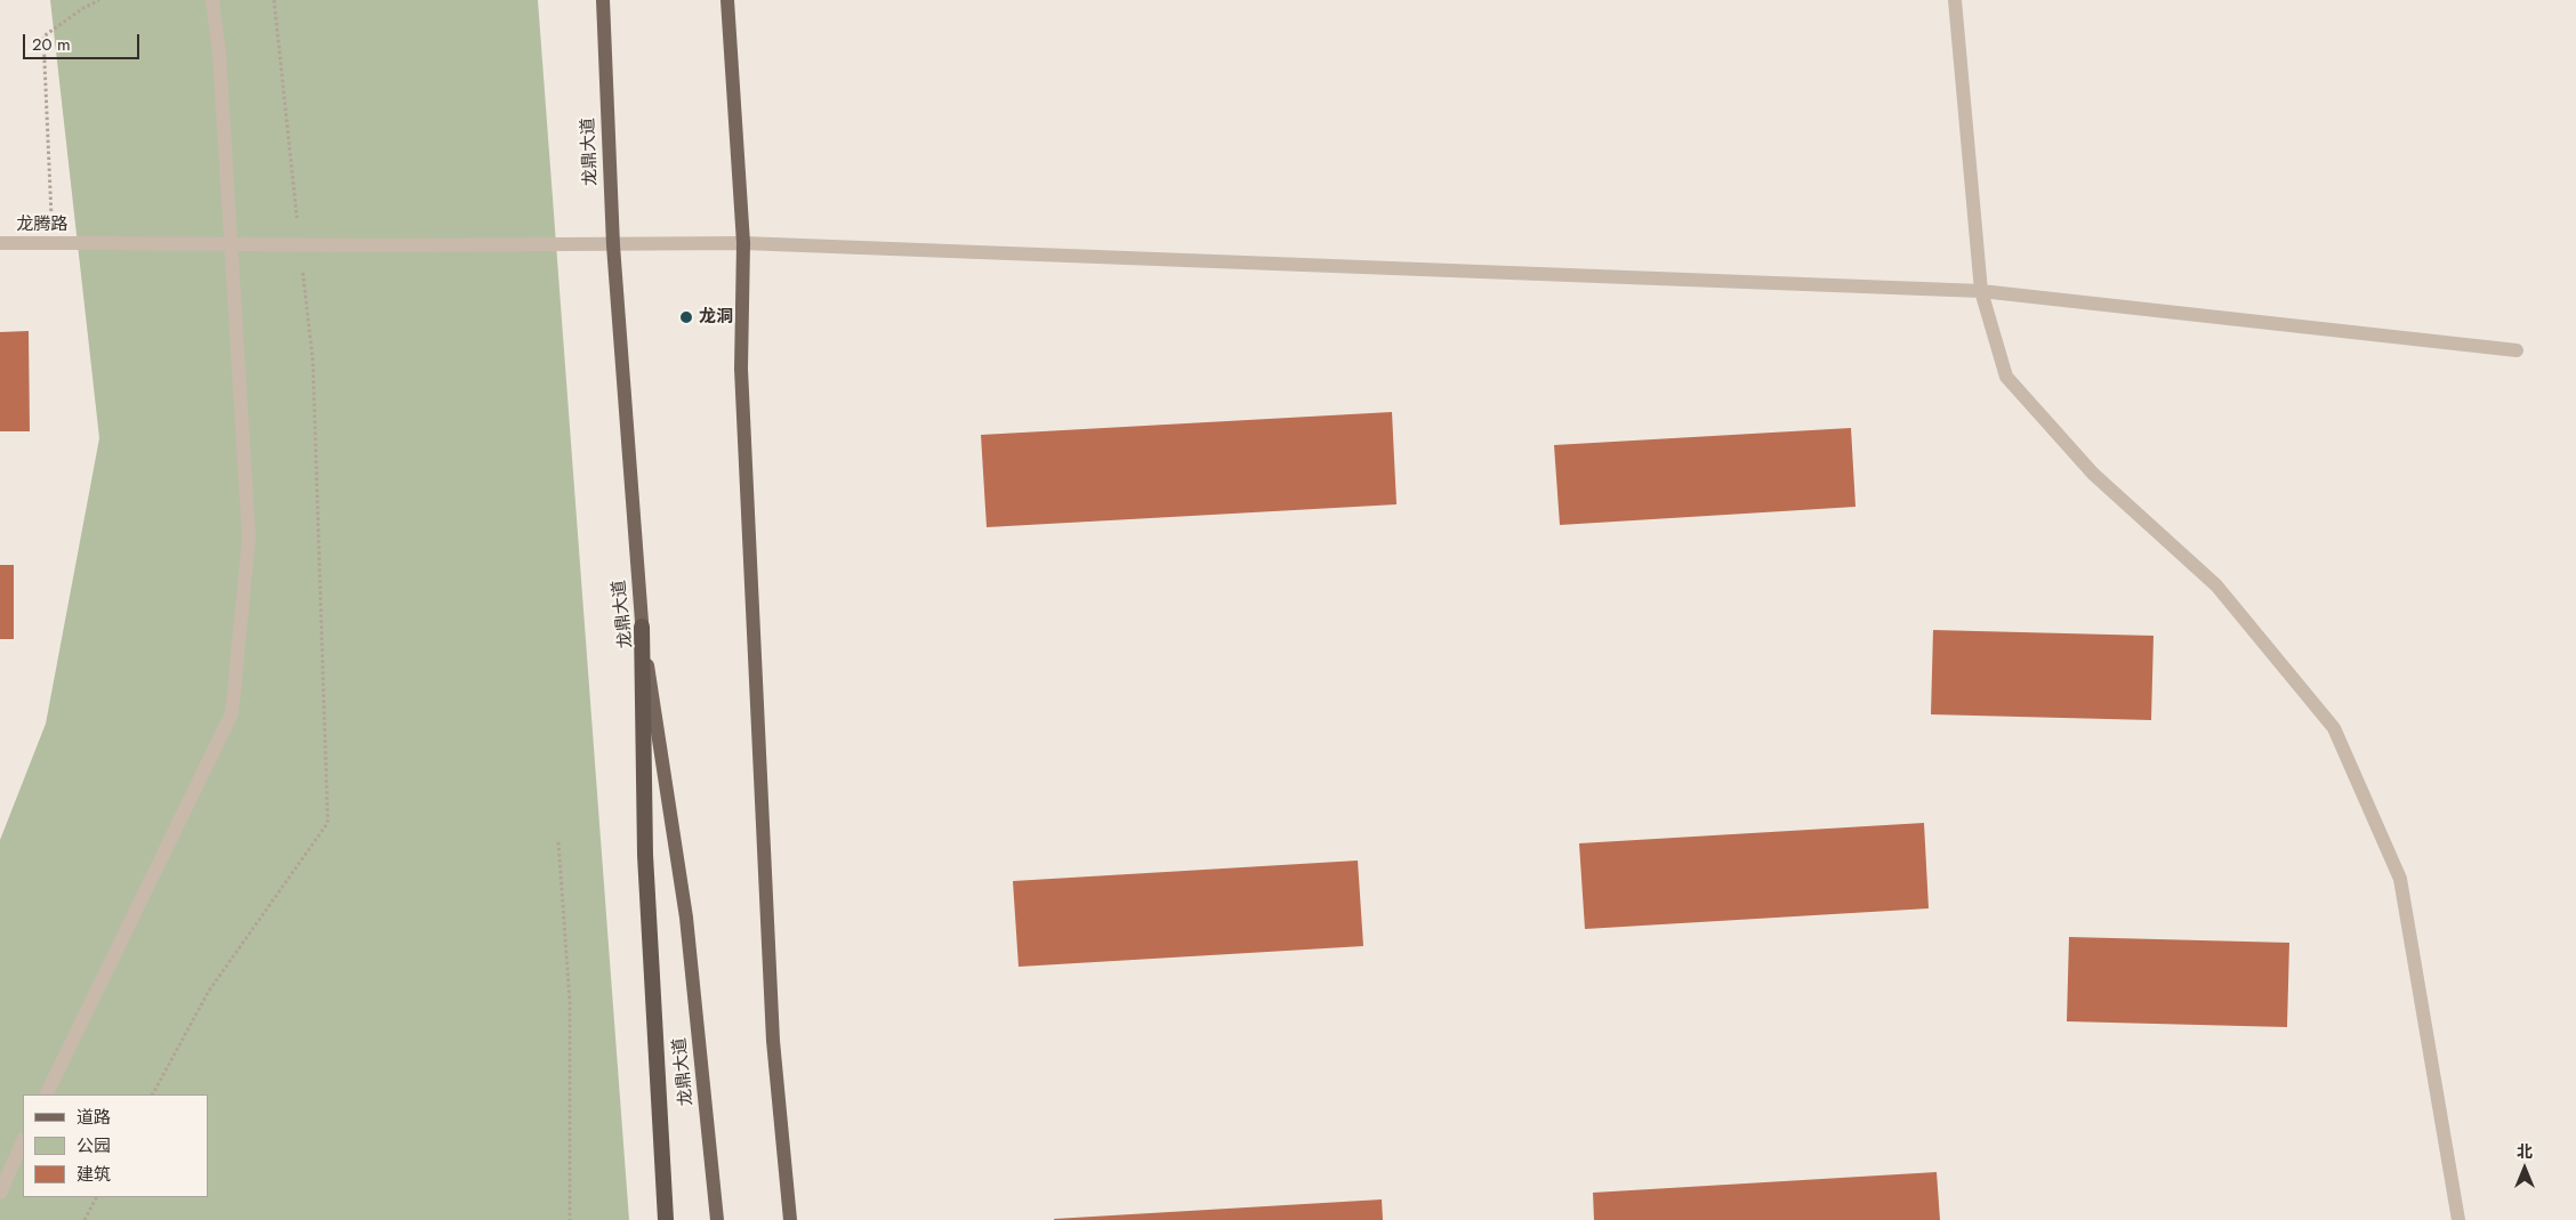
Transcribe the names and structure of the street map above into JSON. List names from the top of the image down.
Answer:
{
  "streets": {
    "main road": ["龙鼎大道"],
    "street": ["龙腾路"]
  },
  "crossings": [
    ["龙鼎大道", "龙腾路"]
  ],
  "places": ["龙洞"],
  "legend": ["道路", "公园", "建筑"],
  "scale_bar": "20 m",
  "north": "top"
}
